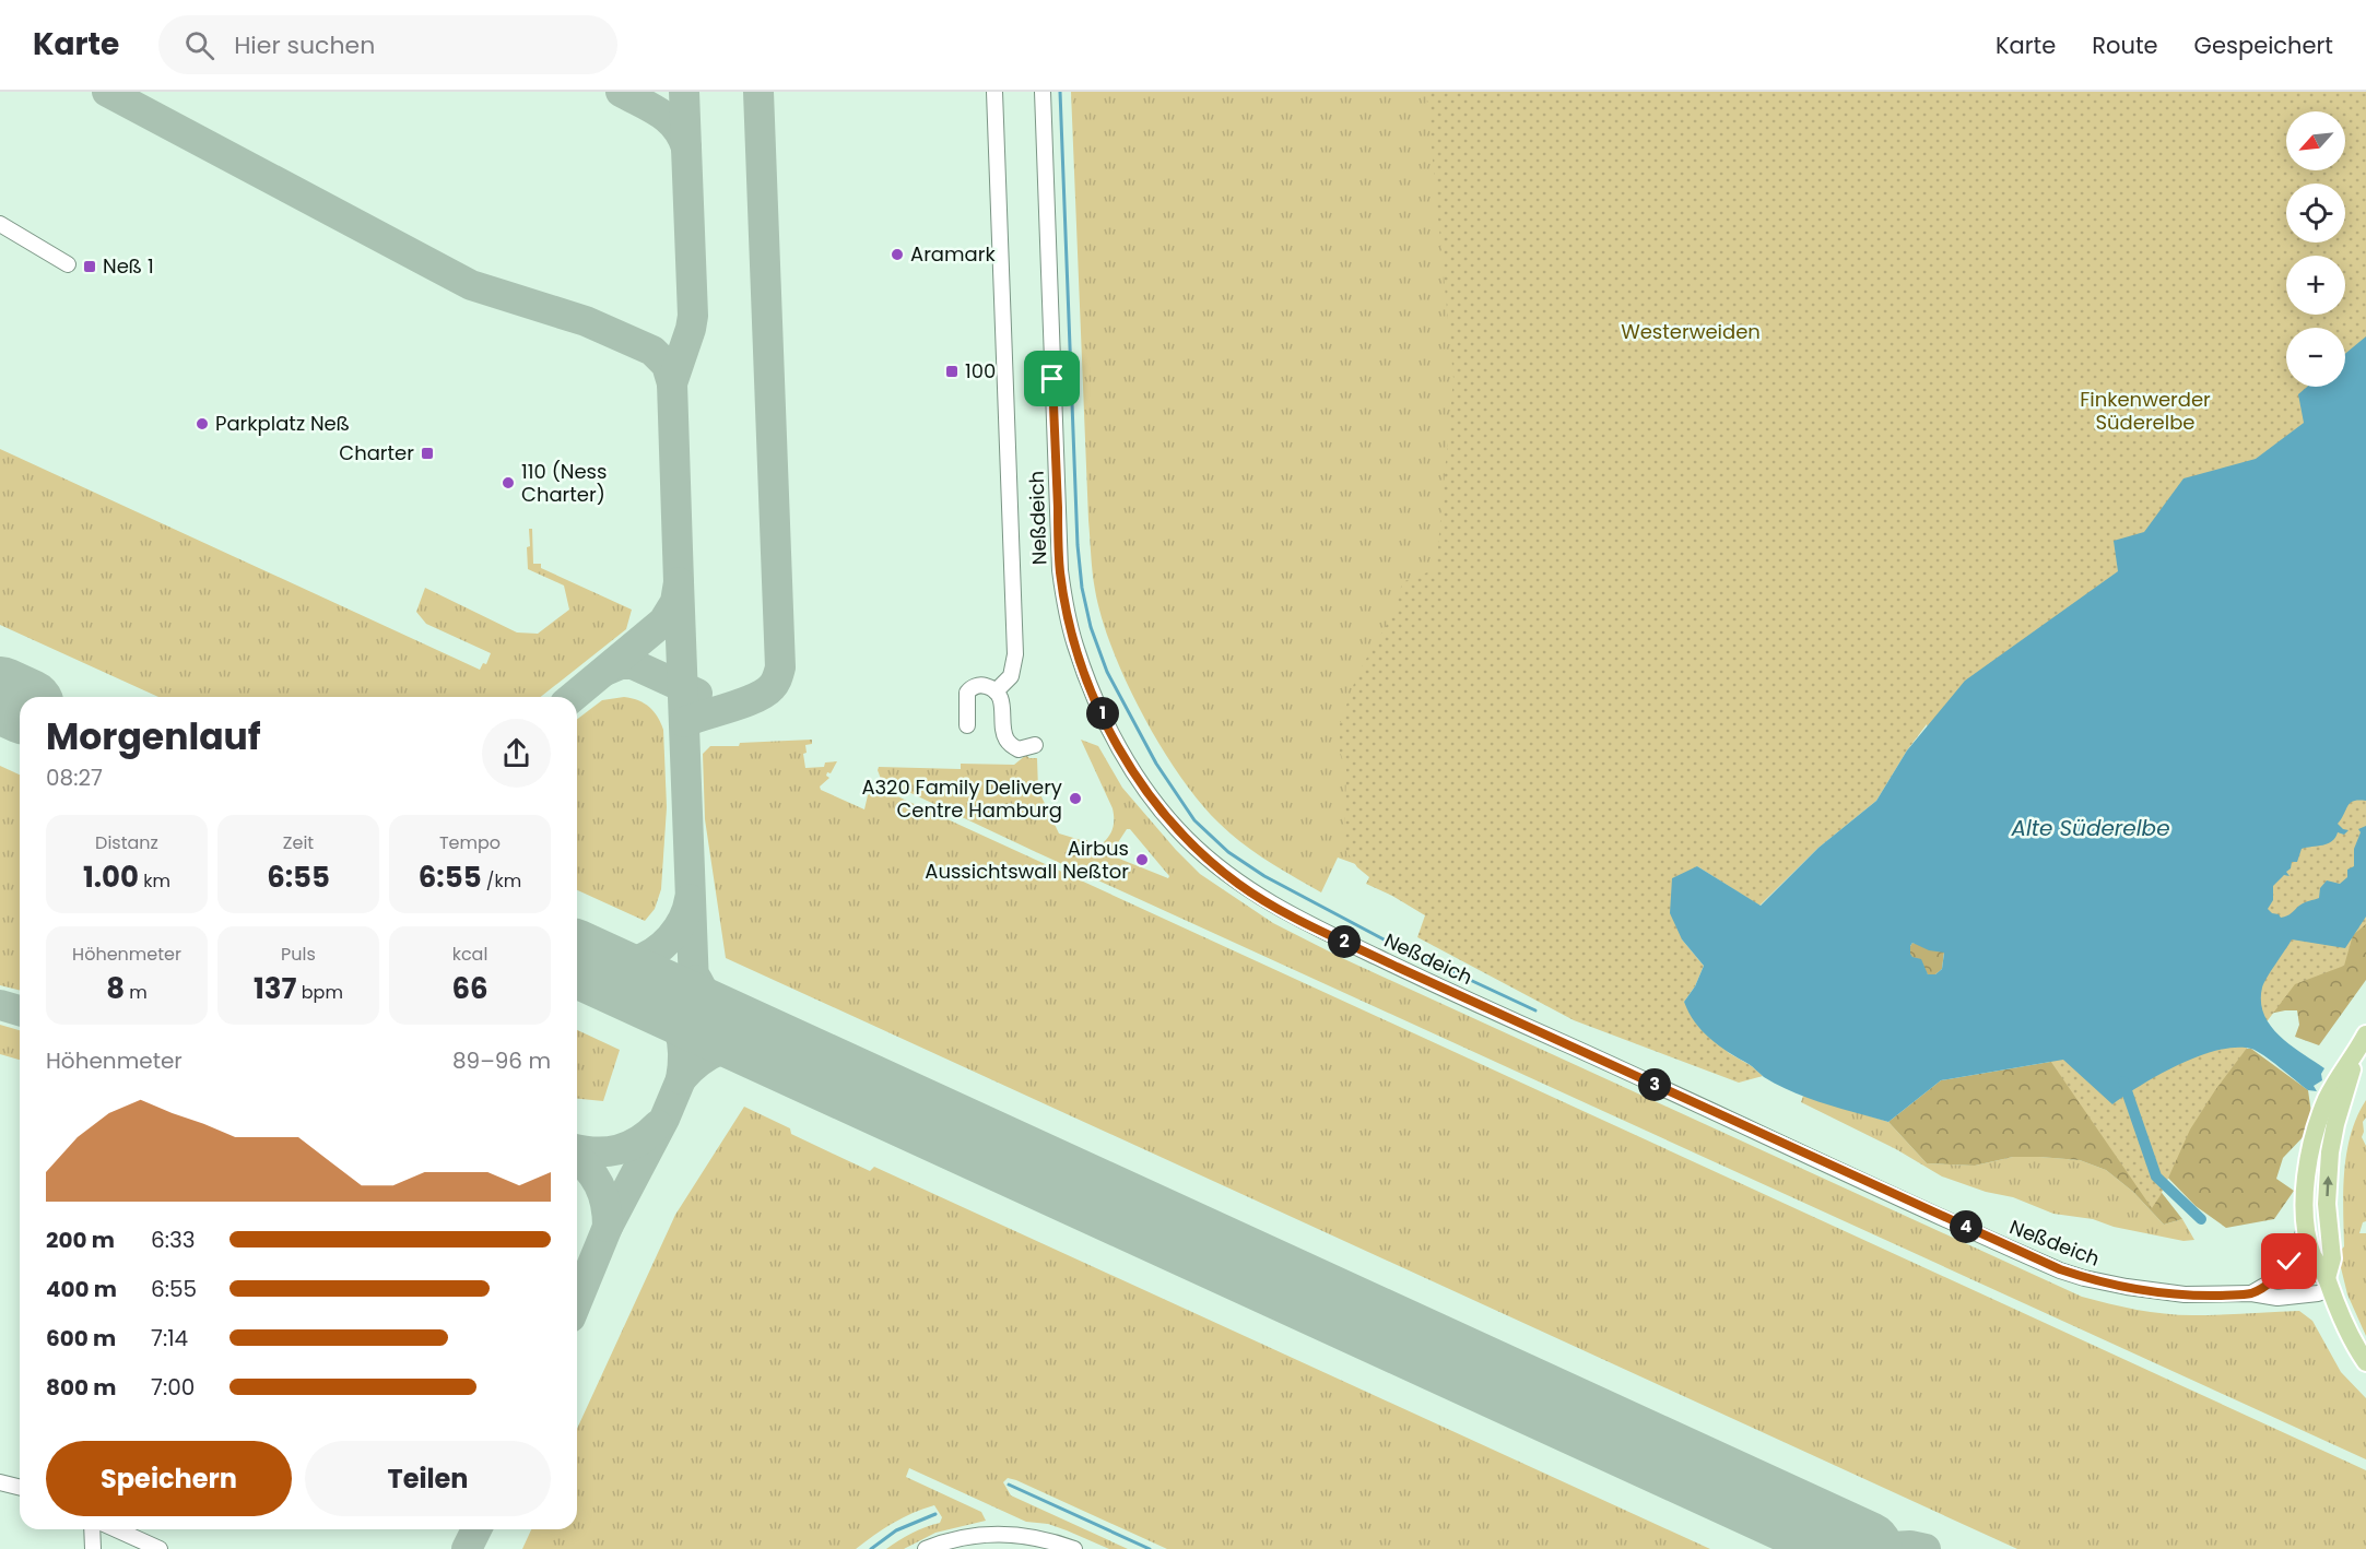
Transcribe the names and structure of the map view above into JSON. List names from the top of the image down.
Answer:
{
  "streets": {
    "street": ["Neßdeich"]
  },
  "water": ["Alte Süderelbe"],
  "parks": ["Westerweiden", "Finkenwerder Süderelbe"],
  "places": {
    "other": [
      "Aramark",
      "Parkplatz Neß",
      "110 (Ness Charter)",
      "A320 Family Delivery Centre Hamburg",
      "Airbus Aussichtswall Neßtor"
    ],
    "transit": ["Neß 1", "100", "Charter"]
  },
  "north": "bottom left",
  "page": {
    "header": "Karte",
    "search": "Hier suchen",
    "nav": ["Karte", "Route", "Gespeichert"],
    "map_buttons": ["+", "−"],
    "pins": [
      "1",
      "2",
      "3",
      "4"
    ],
    "heading": ["Morgenlauf", "08:27"],
    "stats": [
      ["Distanz", "1.00 km"],
      ["Zeit", "6:55"],
      ["Tempo", "6:55 /km"],
      ["Höhenmeter", "8 m"],
      ["Puls", "137 bpm"],
      ["kcal", "66"]
    ],
    "chart": ["Höhenmeter", "89–96 m"],
    "list": [
      {
        "name": "200 m",
        "note": "6:33"
      },
      {
        "name": "400 m",
        "note": "6:55"
      },
      {
        "name": "600 m",
        "note": "7:14"
      },
      {
        "name": "800 m",
        "note": "7:00"
      }
    ],
    "buttons": ["Speichern", "Teilen"]
  }
}
